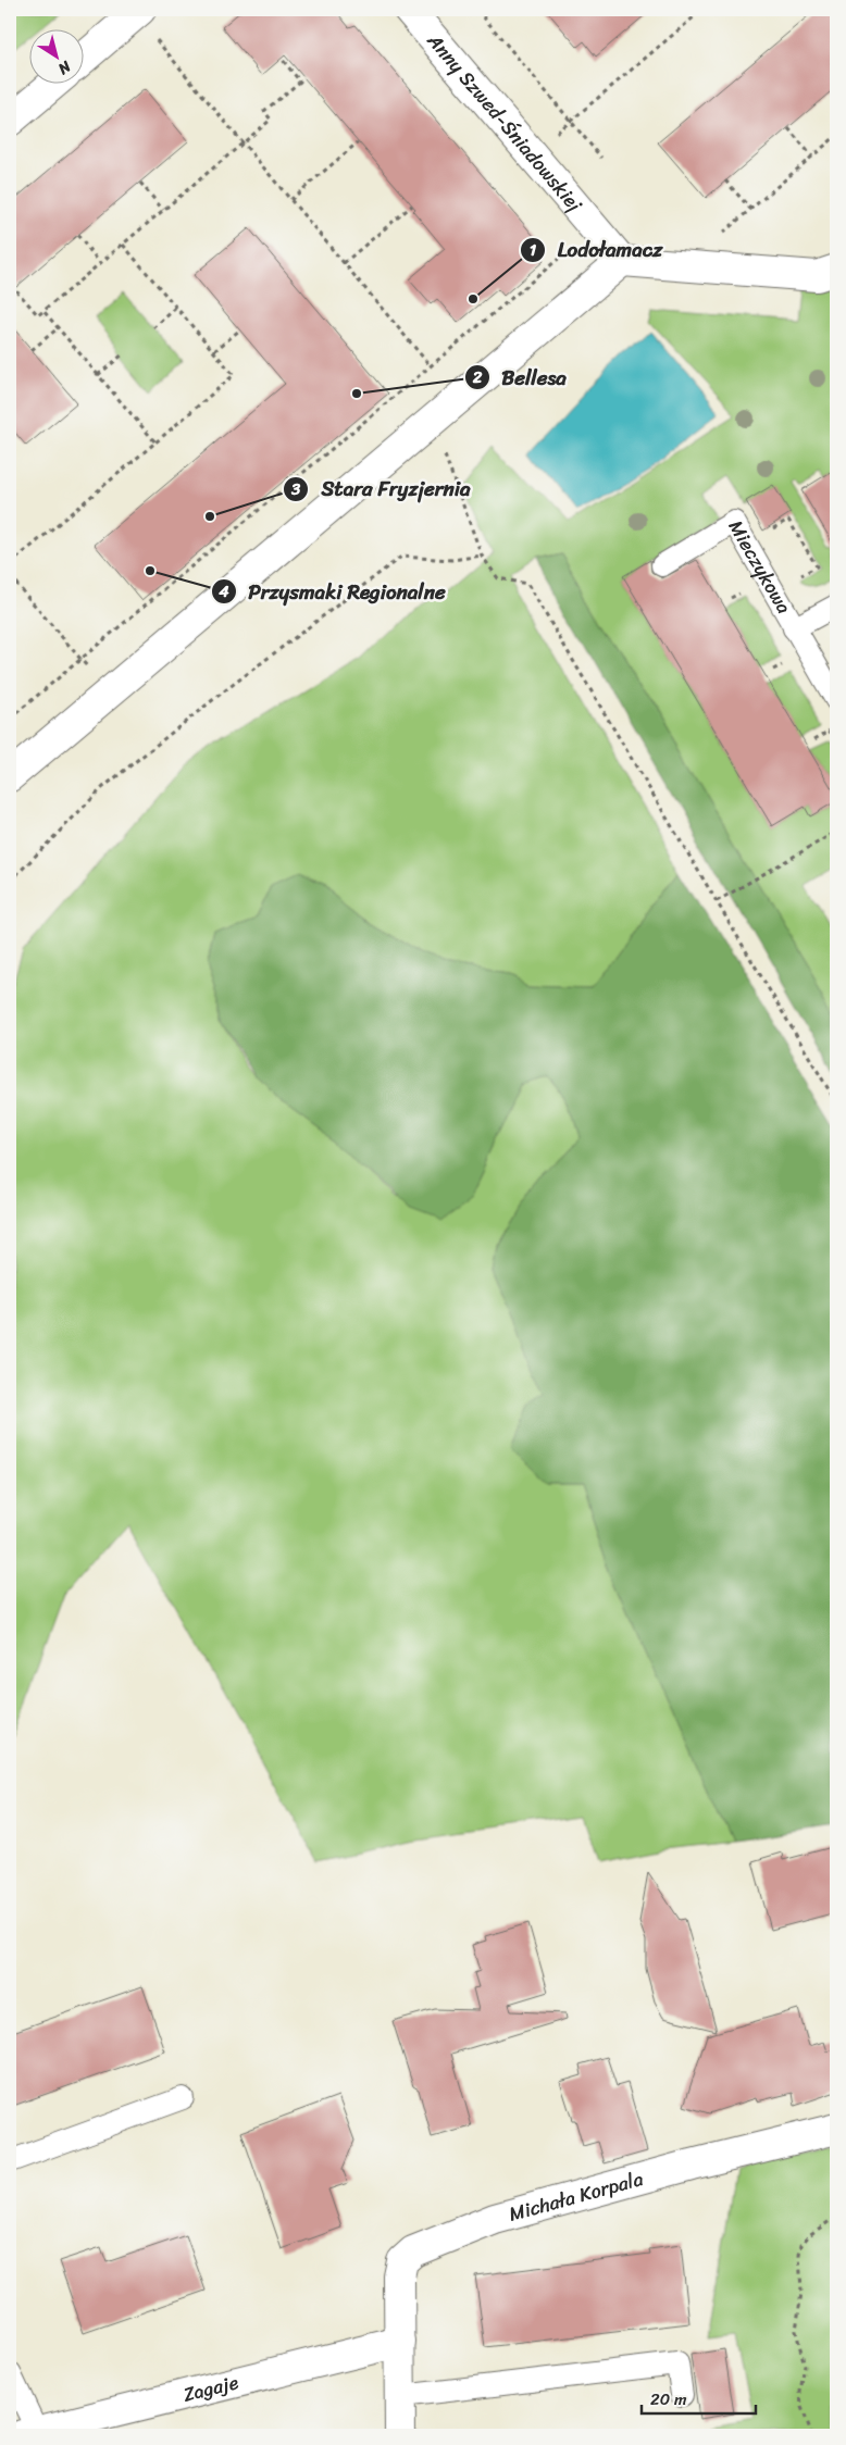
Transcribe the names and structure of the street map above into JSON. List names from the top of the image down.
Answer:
{
  "streets": {
    "street": ["Anny Szwed-Śniadowskiej", "Michała Korpala", "Zagaje"],
    "lane": ["Mieczykowa"]
  },
  "crossings": [
    ["Michała Korpala", "Zagaje"]
  ],
  "places": [
    "Lodołamacz",
    "Bellesa",
    "Stara Fryzjernia",
    "Przysmaki Regionalne"
  ],
  "scale_bar": "20 m",
  "north": "bottom right"
}
